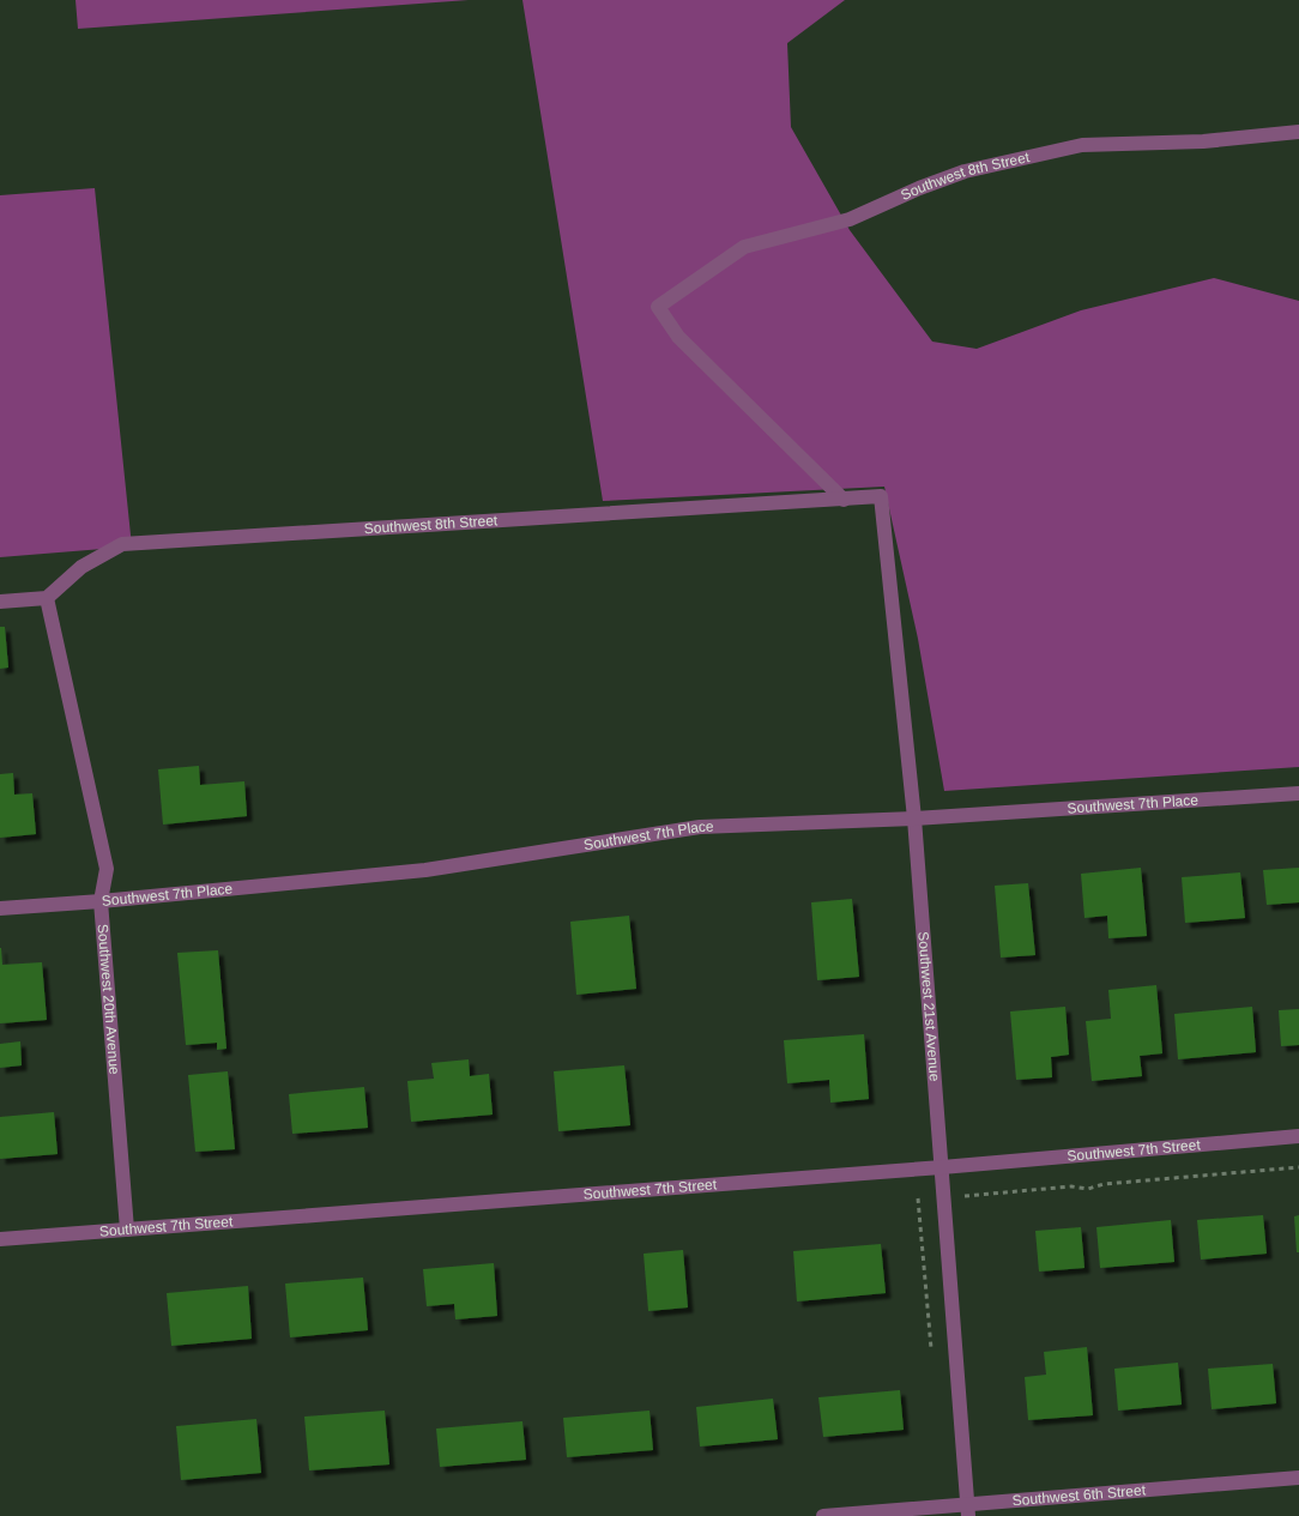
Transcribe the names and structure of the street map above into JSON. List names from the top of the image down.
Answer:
{
  "streets": {
    "street": [
      "Southwest 8th Street",
      "Southwest 7th Place",
      "Southwest 20th Avenue",
      "Southwest 21st Avenue",
      "Southwest 7th Street",
      "Southwest 6th Street"
    ]
  },
  "crossings": [
    ["Southwest 8th Street", "Southwest 20th Avenue"],
    ["Southwest 8th Street", "Southwest 21st Avenue"],
    ["Southwest 7th Place", "Southwest 20th Avenue"],
    ["Southwest 7th Place", "Southwest 21st Avenue"],
    ["Southwest 20th Avenue", "Southwest 7th Street"],
    ["Southwest 21st Avenue", "Southwest 7th Street"],
    ["Southwest 21st Avenue", "Southwest 6th Street"]
  ]
}
